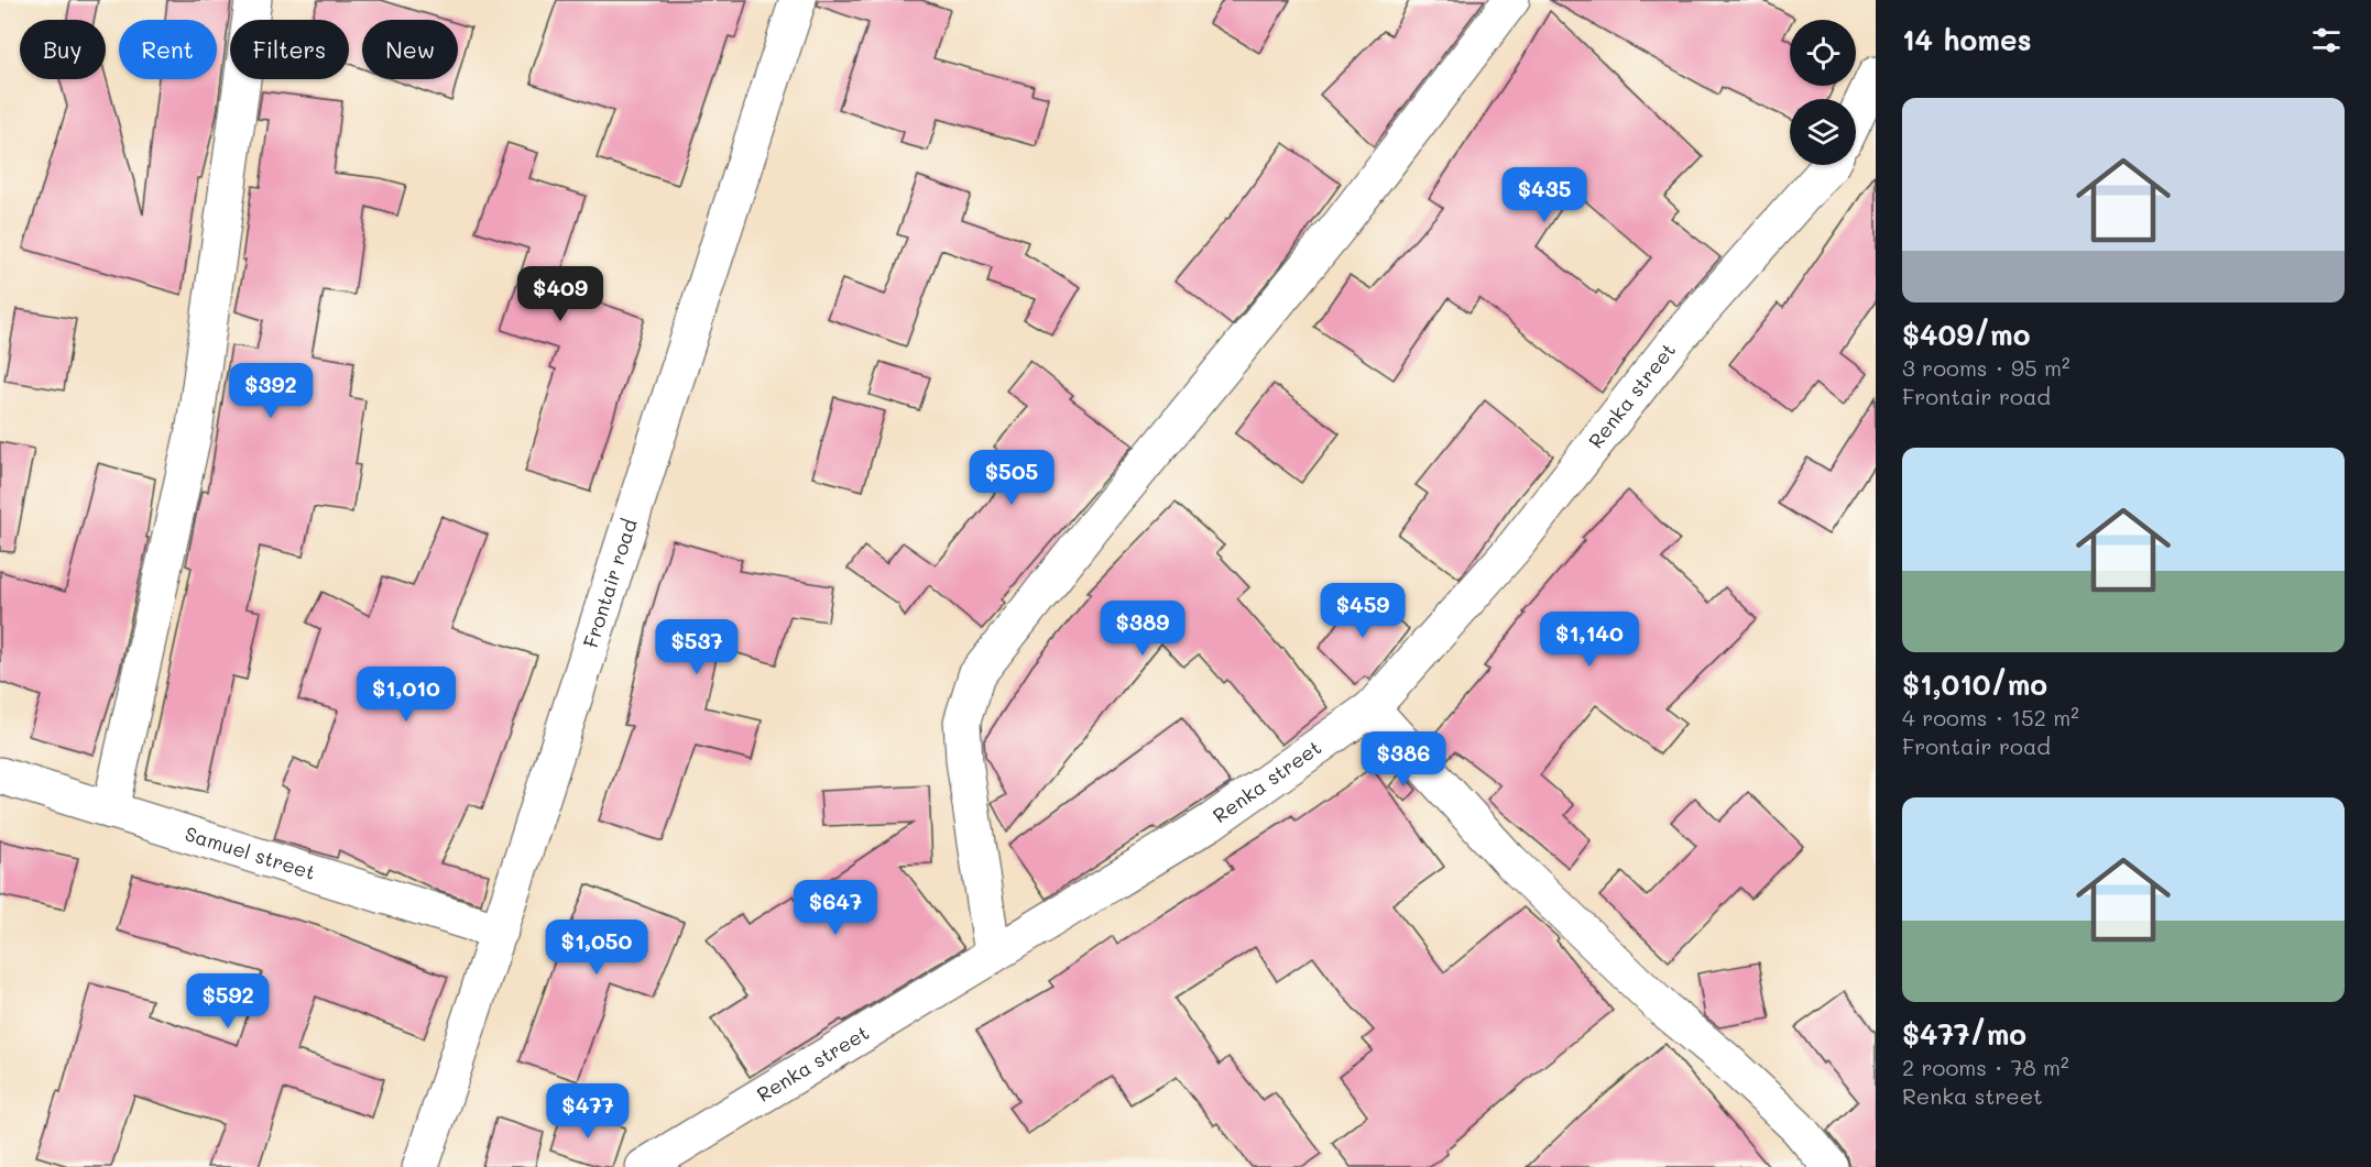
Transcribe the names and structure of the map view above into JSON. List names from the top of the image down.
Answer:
{
  "streets": {
    "street": ["Renka street", "Frontair road", "Samuel street"]
  },
  "crossings": [
    ["Frontair road", "Samuel street"]
  ],
  "page": {
    "heading": "14 homes",
    "chip": [
      "Buy",
      "Rent",
      "Filters",
      "New"
    ],
    "list": [
      {
        "name": "$409/mo",
        "note": "3 rooms · 95 m² · Frontair road"
      },
      {
        "name": "$1,010/mo",
        "note": "4 rooms · 152 m² · Frontair road"
      },
      {
        "name": "$477/mo",
        "note": "2 rooms · 78 m² · Renka street"
      }
    ],
    "price": [
      "$435",
      "$409",
      "$392",
      "$505",
      "$459",
      "$389",
      "$1,140",
      "$537",
      "$1,010",
      "$386",
      "$647",
      "$1,050",
      "$592",
      "$477"
    ]
  }
}
